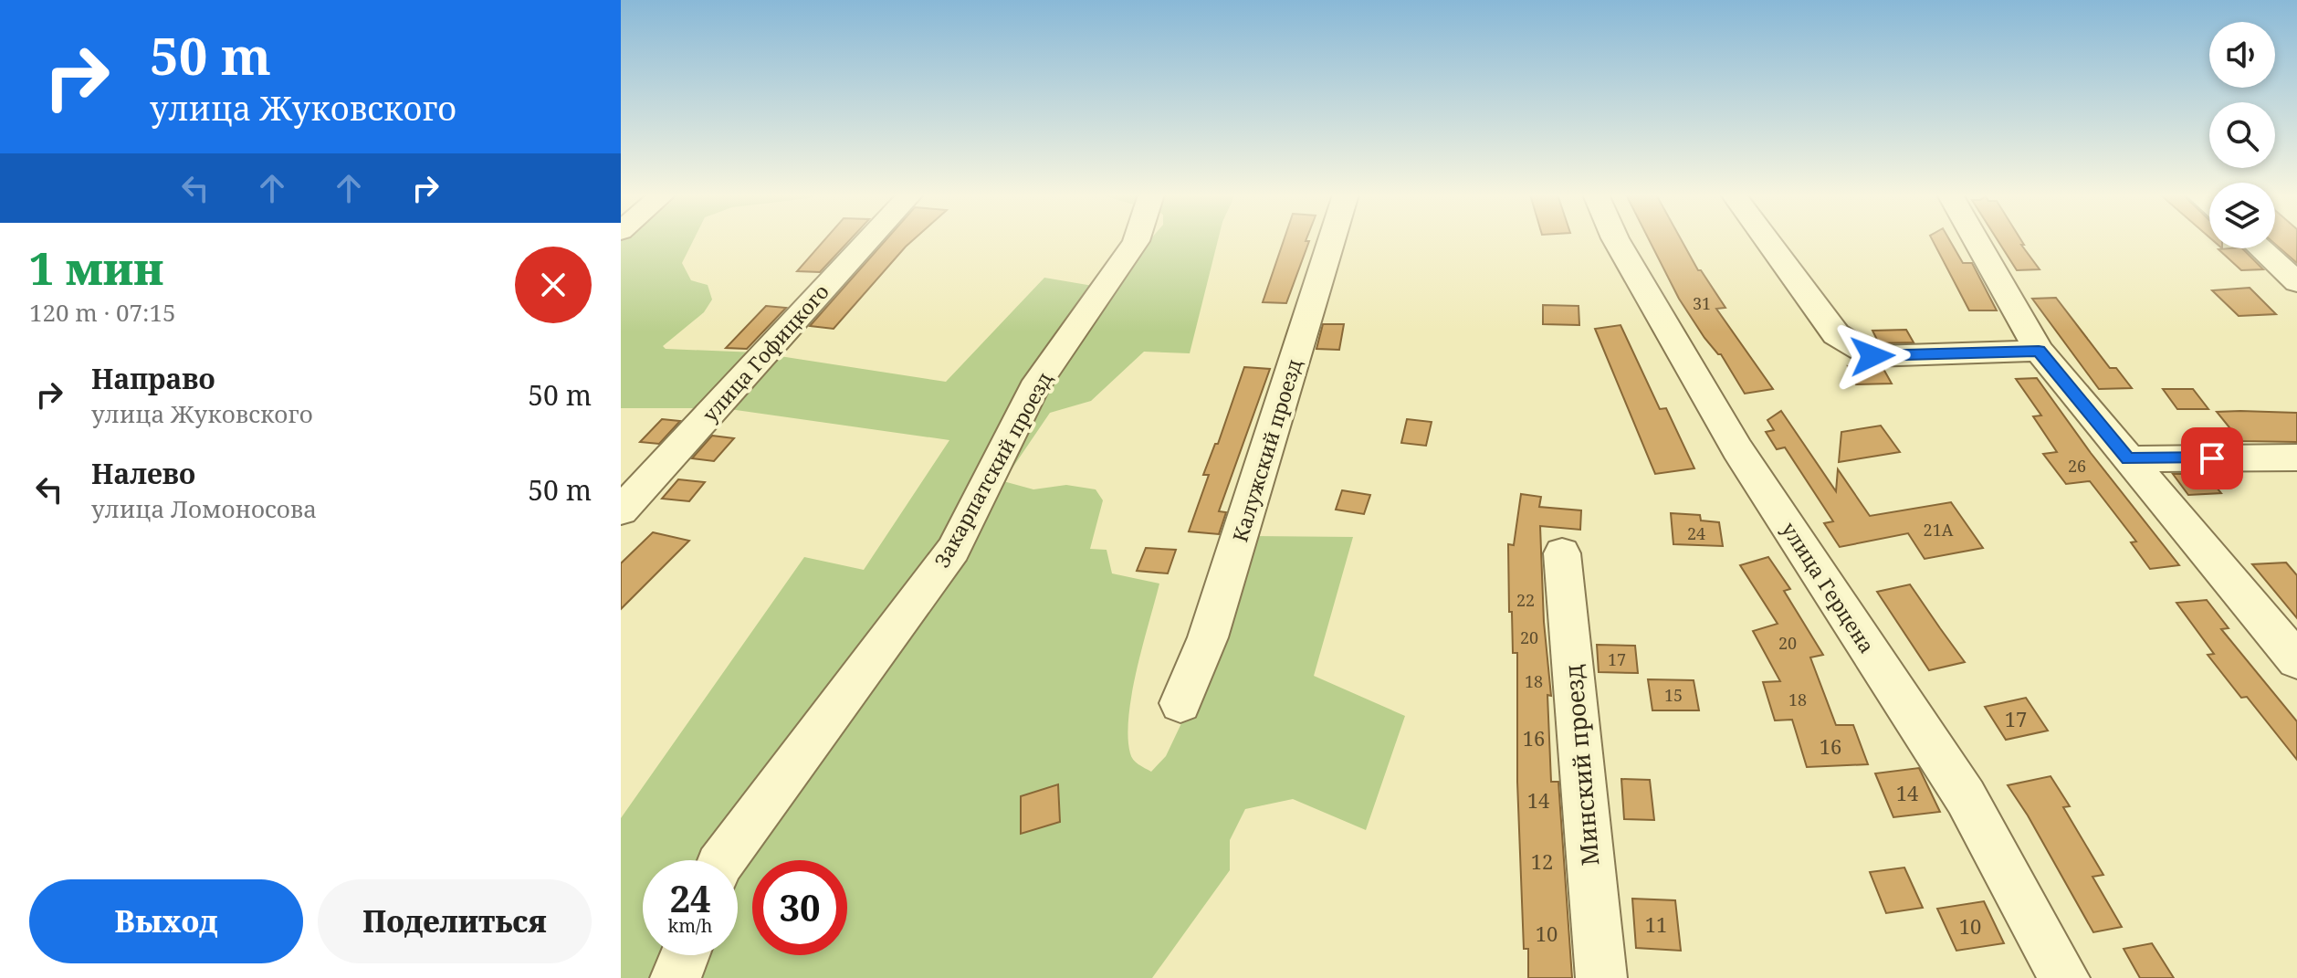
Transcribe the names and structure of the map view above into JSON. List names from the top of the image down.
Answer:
{
  "streets": {
    "street": [
      "улица Гофицкого",
      "Калужский проезд",
      "Закарпатский проезд",
      "улица Герцена",
      "Минский проезд"
    ]
  },
  "house_numbers": [
    "31",
    "26",
    "21А",
    "24",
    "22",
    "20",
    "20",
    "17",
    "18",
    "15",
    "18",
    "17",
    "16",
    "16",
    "14",
    "14",
    "12",
    "11",
    "10",
    "10"
  ],
  "page": {
    "turn": ["50 m", "улица Жуковского"],
    "heading": ["1 мин", "120 m · 07:15"],
    "list": [
      {
        "name": "Направо",
        "note": "улица Жуковского",
        "value": "50 m"
      },
      {
        "name": "Налево",
        "note": "улица Ломоносова",
        "value": "50 m"
      }
    ],
    "speed": "24 km/h",
    "limit": "30",
    "buttons": ["Выход", "Поделиться"]
  }
}
